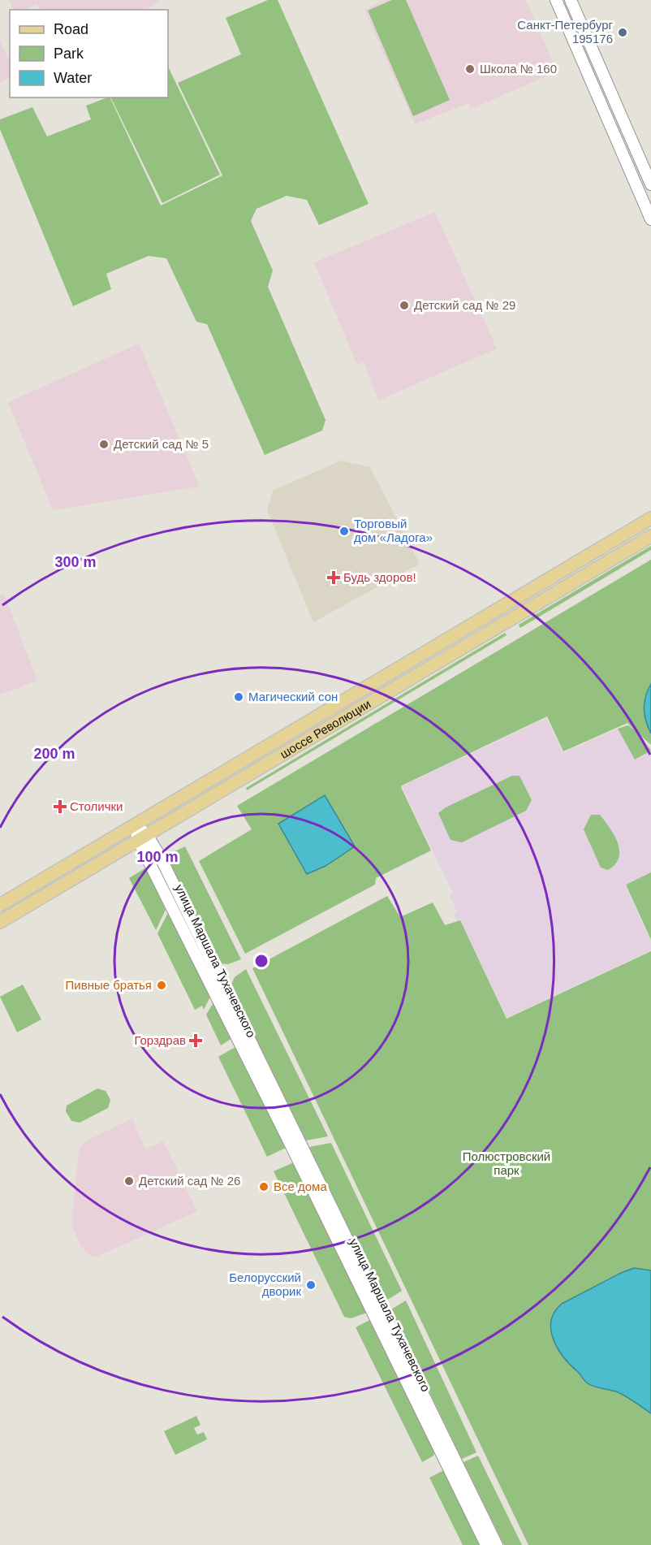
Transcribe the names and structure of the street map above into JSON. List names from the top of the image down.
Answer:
{
  "streets": {
    "main road": ["шоссе Революции"],
    "street": ["улица Маршала Тухачевского"]
  },
  "crossings": [
    ["шоссе Революции", "улица Маршала Тухачевского"]
  ],
  "parks": ["Полюстровский парк"],
  "places": {
    "other": [
      "Санкт-Петербург 195176",
      "Школа № 160",
      "Детский сад № 29",
      "Детский сад № 5",
      "Торговый дом «Ладога»",
      "Магический сон",
      "Пивные братья",
      "Детский сад № 26",
      "Все дома",
      "Белорусский дворик"
    ],
    "health": ["Будь здоров!", "Столички", "Горздрав"]
  },
  "legend": ["Road", "Park", "Water"],
  "rings": ["300 m", "200 m", "100 m"]
}
